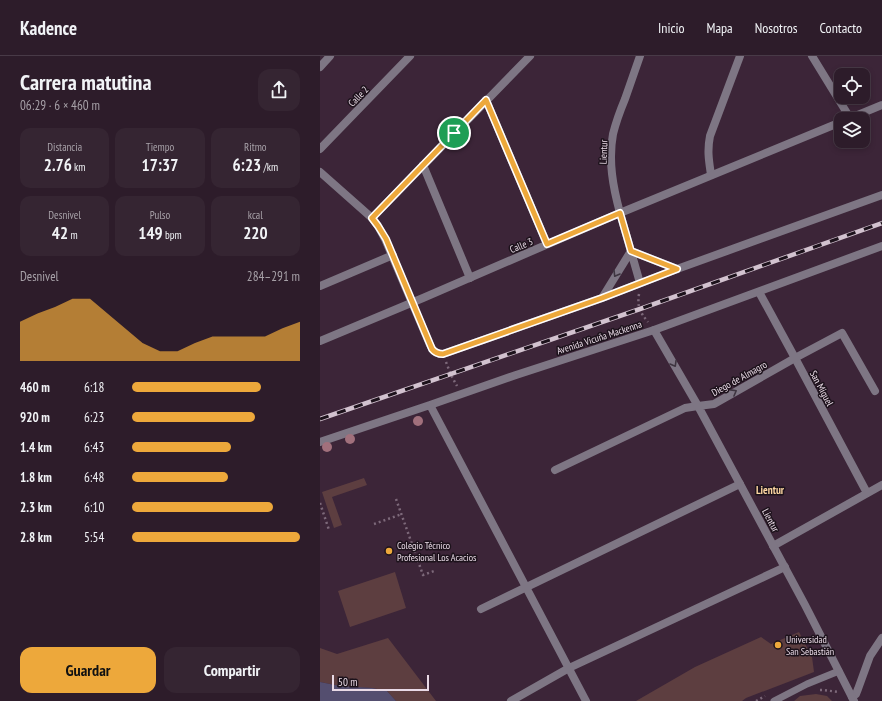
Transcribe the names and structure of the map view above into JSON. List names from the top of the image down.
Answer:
{
  "streets": {
    "street": [
      "Calle 2",
      "Lientur",
      "Calle 3",
      "Avenida Vicuña Mackenna",
      "Diego de Almagro",
      "San Miguel"
    ]
  },
  "crossings": [
    ["Lientur", "Calle 3"],
    ["Lientur", "Avenida Vicuña Mackenna"],
    ["Lientur", "Diego de Almagro"],
    ["Avenida Vicuña Mackenna", "San Miguel"],
    ["Diego de Almagro", "San Miguel"]
  ],
  "districts": ["Lientur"],
  "places": ["Colegio Técnico Profesional Los Acacios", "Universidad San Sebastián"],
  "scale_bar": "50 m",
  "page": {
    "header": "Kadence",
    "nav": [
      "Inicio",
      "Mapa",
      "Nosotros",
      "Contacto"
    ],
    "heading": ["Carrera matutina", "06:29 · 6 × 460 m"],
    "stats": [
      ["Distancia", "2.76 km"],
      ["Tiempo", "17:37"],
      ["Ritmo", "6:23 /km"],
      ["Desnivel", "42 m"],
      ["Pulso", "149 bpm"],
      ["kcal", "220"]
    ],
    "chart": ["Desnivel", "284–291 m"],
    "list": [
      {
        "name": "460 m",
        "note": "6:18"
      },
      {
        "name": "920 m",
        "note": "6:23"
      },
      {
        "name": "1.4 km",
        "note": "6:43"
      },
      {
        "name": "1.8 km",
        "note": "6:48"
      },
      {
        "name": "2.3 km",
        "note": "6:10"
      },
      {
        "name": "2.8 km",
        "note": "5:54"
      }
    ],
    "buttons": ["Guardar", "Compartir"],
    "scale": "50 m"
  }
}
